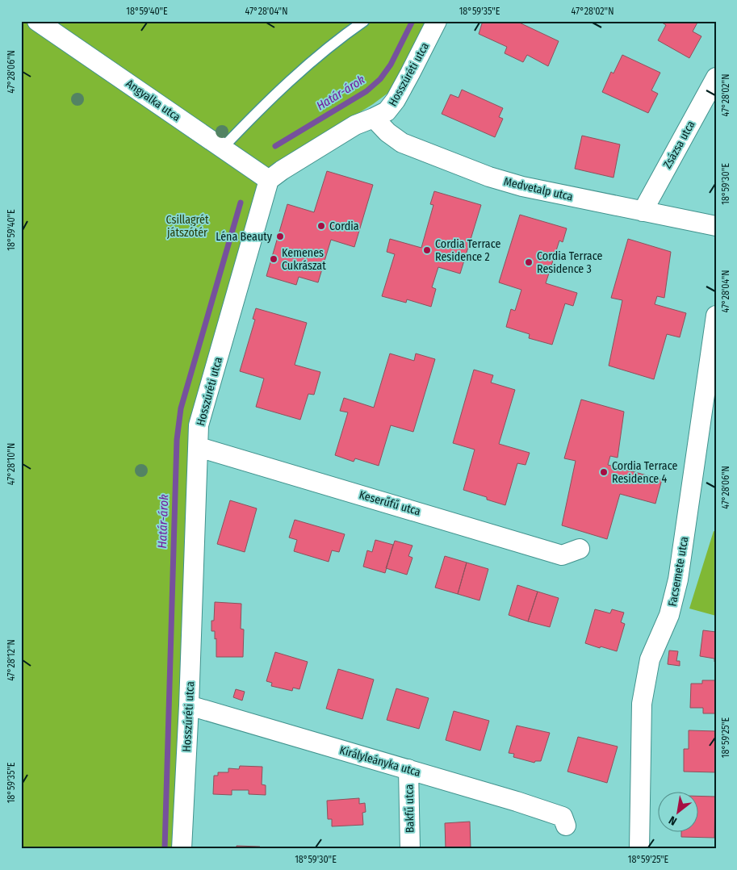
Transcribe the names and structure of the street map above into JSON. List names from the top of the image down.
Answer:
{
  "streets": {
    "street": [
      "Hosszúréti utca",
      "Angyalka utca",
      "Zsázsa utca",
      "Medvetalp utca",
      "Keserűfű utca",
      "Facsemete utca",
      "Királyleányka utca",
      "Bakfű utca"
    ]
  },
  "crossings": [
    ["Hosszúréti utca", "Angyalka utca"],
    ["Hosszúréti utca", "Medvetalp utca"],
    ["Hosszúréti utca", "Keserűfű utca"],
    ["Hosszúréti utca", "Királyleányka utca"],
    ["Zsázsa utca", "Medvetalp utca"],
    ["Királyleányka utca", "Bakfű utca"]
  ],
  "water": ["Határ-árok"],
  "parks": ["Csillagrét játszótér"],
  "places": [
    "Cordia",
    "Léna Beauty",
    "Cordia Terrace Residence 2",
    "Kemenes Cukrászat",
    "Cordia Terrace Residence 3",
    "Cordia Terrace Residence 4"
  ],
  "north": "bottom left",
  "coordinates": [
    "18°59'40\"E",
    "47°28'04\"N",
    "18°59'35\"E",
    "47°28'02\"N",
    "47°28'06\"N",
    "18°59'30\"E",
    "47°28'10\"N",
    "47°28'12\"N",
    "18°59'25\"E"
  ]
}
